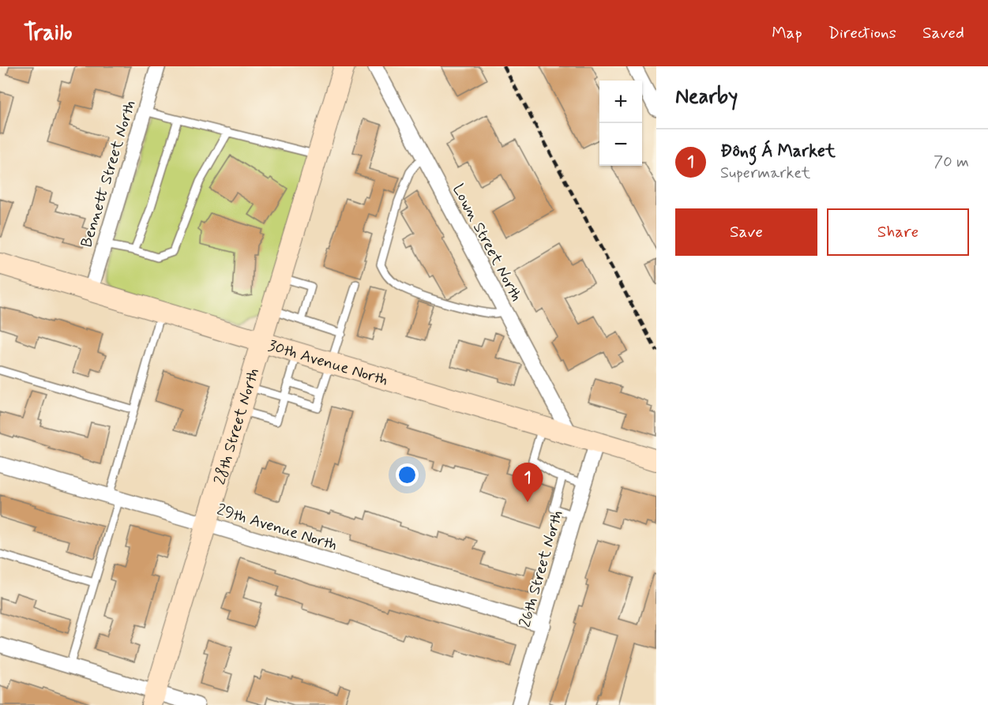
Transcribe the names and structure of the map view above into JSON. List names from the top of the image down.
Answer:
{
  "streets": {
    "street": [
      "Bennett Street North",
      "Lown Street North",
      "30th Avenue North",
      "28th Street North",
      "29th Avenue North",
      "26th Street North"
    ]
  },
  "crossings": [
    ["Bennett Street North", "30th Avenue North"],
    ["Lown Street North", "30th Avenue North"],
    ["30th Avenue North", "28th Street North"],
    ["30th Avenue North", "26th Street North"],
    ["28th Street North", "29th Avenue North"],
    ["29th Avenue North", "26th Street North"]
  ],
  "page": {
    "header": "Trailo",
    "nav": ["Map", "Directions", "Saved"],
    "heading": "Nearby",
    "map_buttons": ["+", "−"],
    "list": [
      {
        "mark": "1",
        "name": "Đông Á Market",
        "note": "Supermarket",
        "value": "70 m"
      }
    ],
    "buttons": ["Save", "Share"],
    "pins": "1"
  }
}
